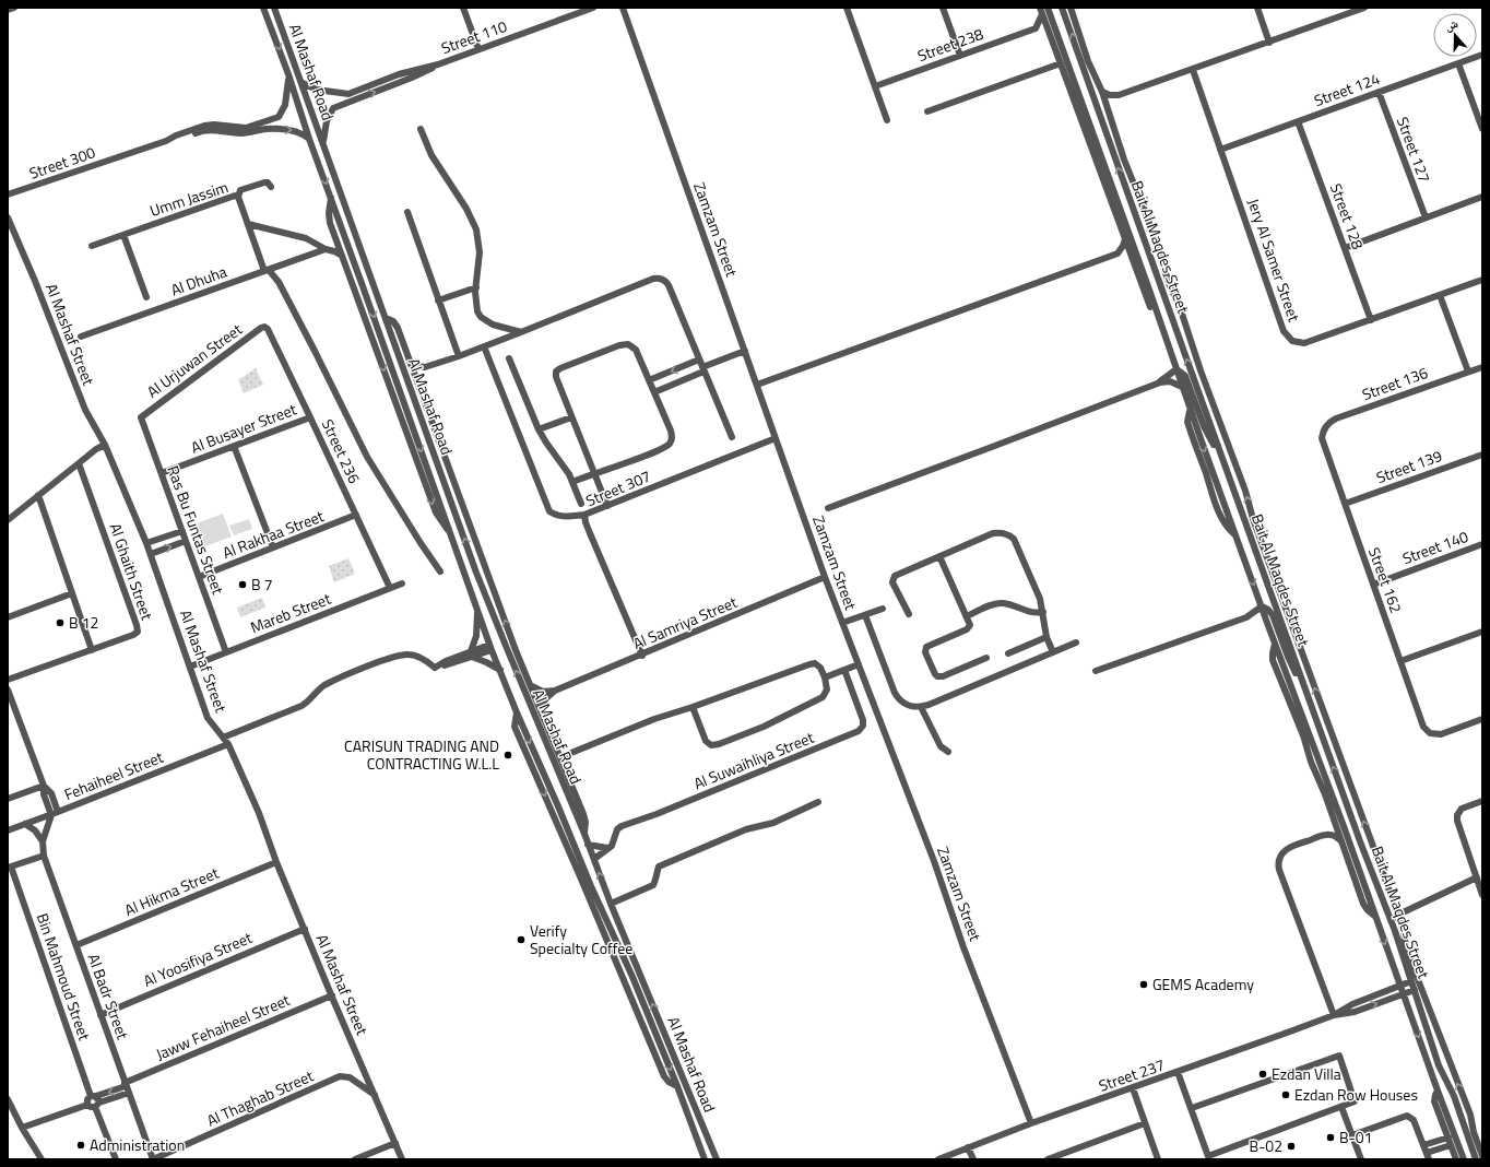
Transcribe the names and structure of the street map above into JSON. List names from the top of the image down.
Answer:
{
  "streets": {
    "street": [
      "Street 110",
      "Street 238",
      "Al Mashaf Road",
      "Street 124",
      "Street 127",
      "Street 300",
      "Umm Jassim",
      "Street 128",
      "Zamzam Street",
      "Bait Al Maqdes Street",
      "Jery Al Samer Street",
      "Al Dhuha",
      "Al Mashaf Street",
      "Al Urjuwan Street",
      "Street 136",
      "Al Busayer Street",
      "Street 236",
      "Street 139",
      "Street 307",
      "Ras Bu Funtas Street",
      "Al Rakhaa Street",
      "Street 140",
      "Al Ghaith Street",
      "Street 162",
      "Mareb Street",
      "Al Samriya Street",
      "Al Suwaihliya Street",
      "Fehaiheel Street",
      "Al Hikma Street",
      "Al Yoosifiya Street",
      "Bin Mahmoud Street",
      "Al Badr Street",
      "Jaww Fehaiheel Street",
      "Street 237",
      "Al Thaghab Street"
    ]
  },
  "crossings": [
    ["Street 110", "Al Mashaf Road"],
    ["Al Mashaf Road", "Al Samriya Street"],
    ["Al Mashaf Road", "Al Suwaihliya Street"],
    ["Street 124", "Street 127"],
    ["Street 124", "Street 128"],
    ["Street 124", "Jery Al Samer Street"],
    ["Umm Jassim", "Al Dhuha"],
    ["Street 128", "Jery Al Samer Street"],
    ["Zamzam Street", "Street 307"],
    ["Zamzam Street", "Al Samriya Street"],
    ["Zamzam Street", "Street 237"],
    ["Bait Al Maqdes Street", "Street 237"],
    ["Al Mashaf Street", "Mareb Street"],
    ["Al Mashaf Street", "Fehaiheel Street"],
    ["Al Mashaf Street", "Al Hikma Street"],
    ["Al Mashaf Street", "Al Yoosifiya Street"],
    ["Al Mashaf Street", "Jaww Fehaiheel Street"],
    ["Al Mashaf Street", "Al Thaghab Street"],
    ["Al Urjuwan Street", "Street 236"],
    ["Al Urjuwan Street", "Ras Bu Funtas Street"],
    ["Street 136", "Street 162"],
    ["Al Busayer Street", "Street 236"],
    ["Al Busayer Street", "Ras Bu Funtas Street"],
    ["Street 236", "Al Rakhaa Street"],
    ["Street 236", "Mareb Street"],
    ["Street 139", "Street 162"],
    ["Street 307", "Al Samriya Street"],
    ["Ras Bu Funtas Street", "Al Rakhaa Street"],
    ["Ras Bu Funtas Street", "Mareb Street"],
    ["Street 140", "Street 162"],
    ["Fehaiheel Street", "Al Badr Street"],
    ["Al Hikma Street", "Al Badr Street"],
    ["Al Yoosifiya Street", "Al Badr Street"],
    ["Bin Mahmoud Street", "Jaww Fehaiheel Street"],
    ["Al Badr Street", "Jaww Fehaiheel Street"],
    ["Al Badr Street", "Al Thaghab Street"]
  ],
  "places": [
    "B 7",
    "B 12",
    "CARISUN TRADING AND CONTRACTING W.L.L",
    "Verify Specialty Coffee",
    "GEMS Academy",
    "Ezdan Villa",
    "Ezdan Row Houses",
    "B-01",
    "Administration",
    "B-02"
  ],
  "north": "top"
}
